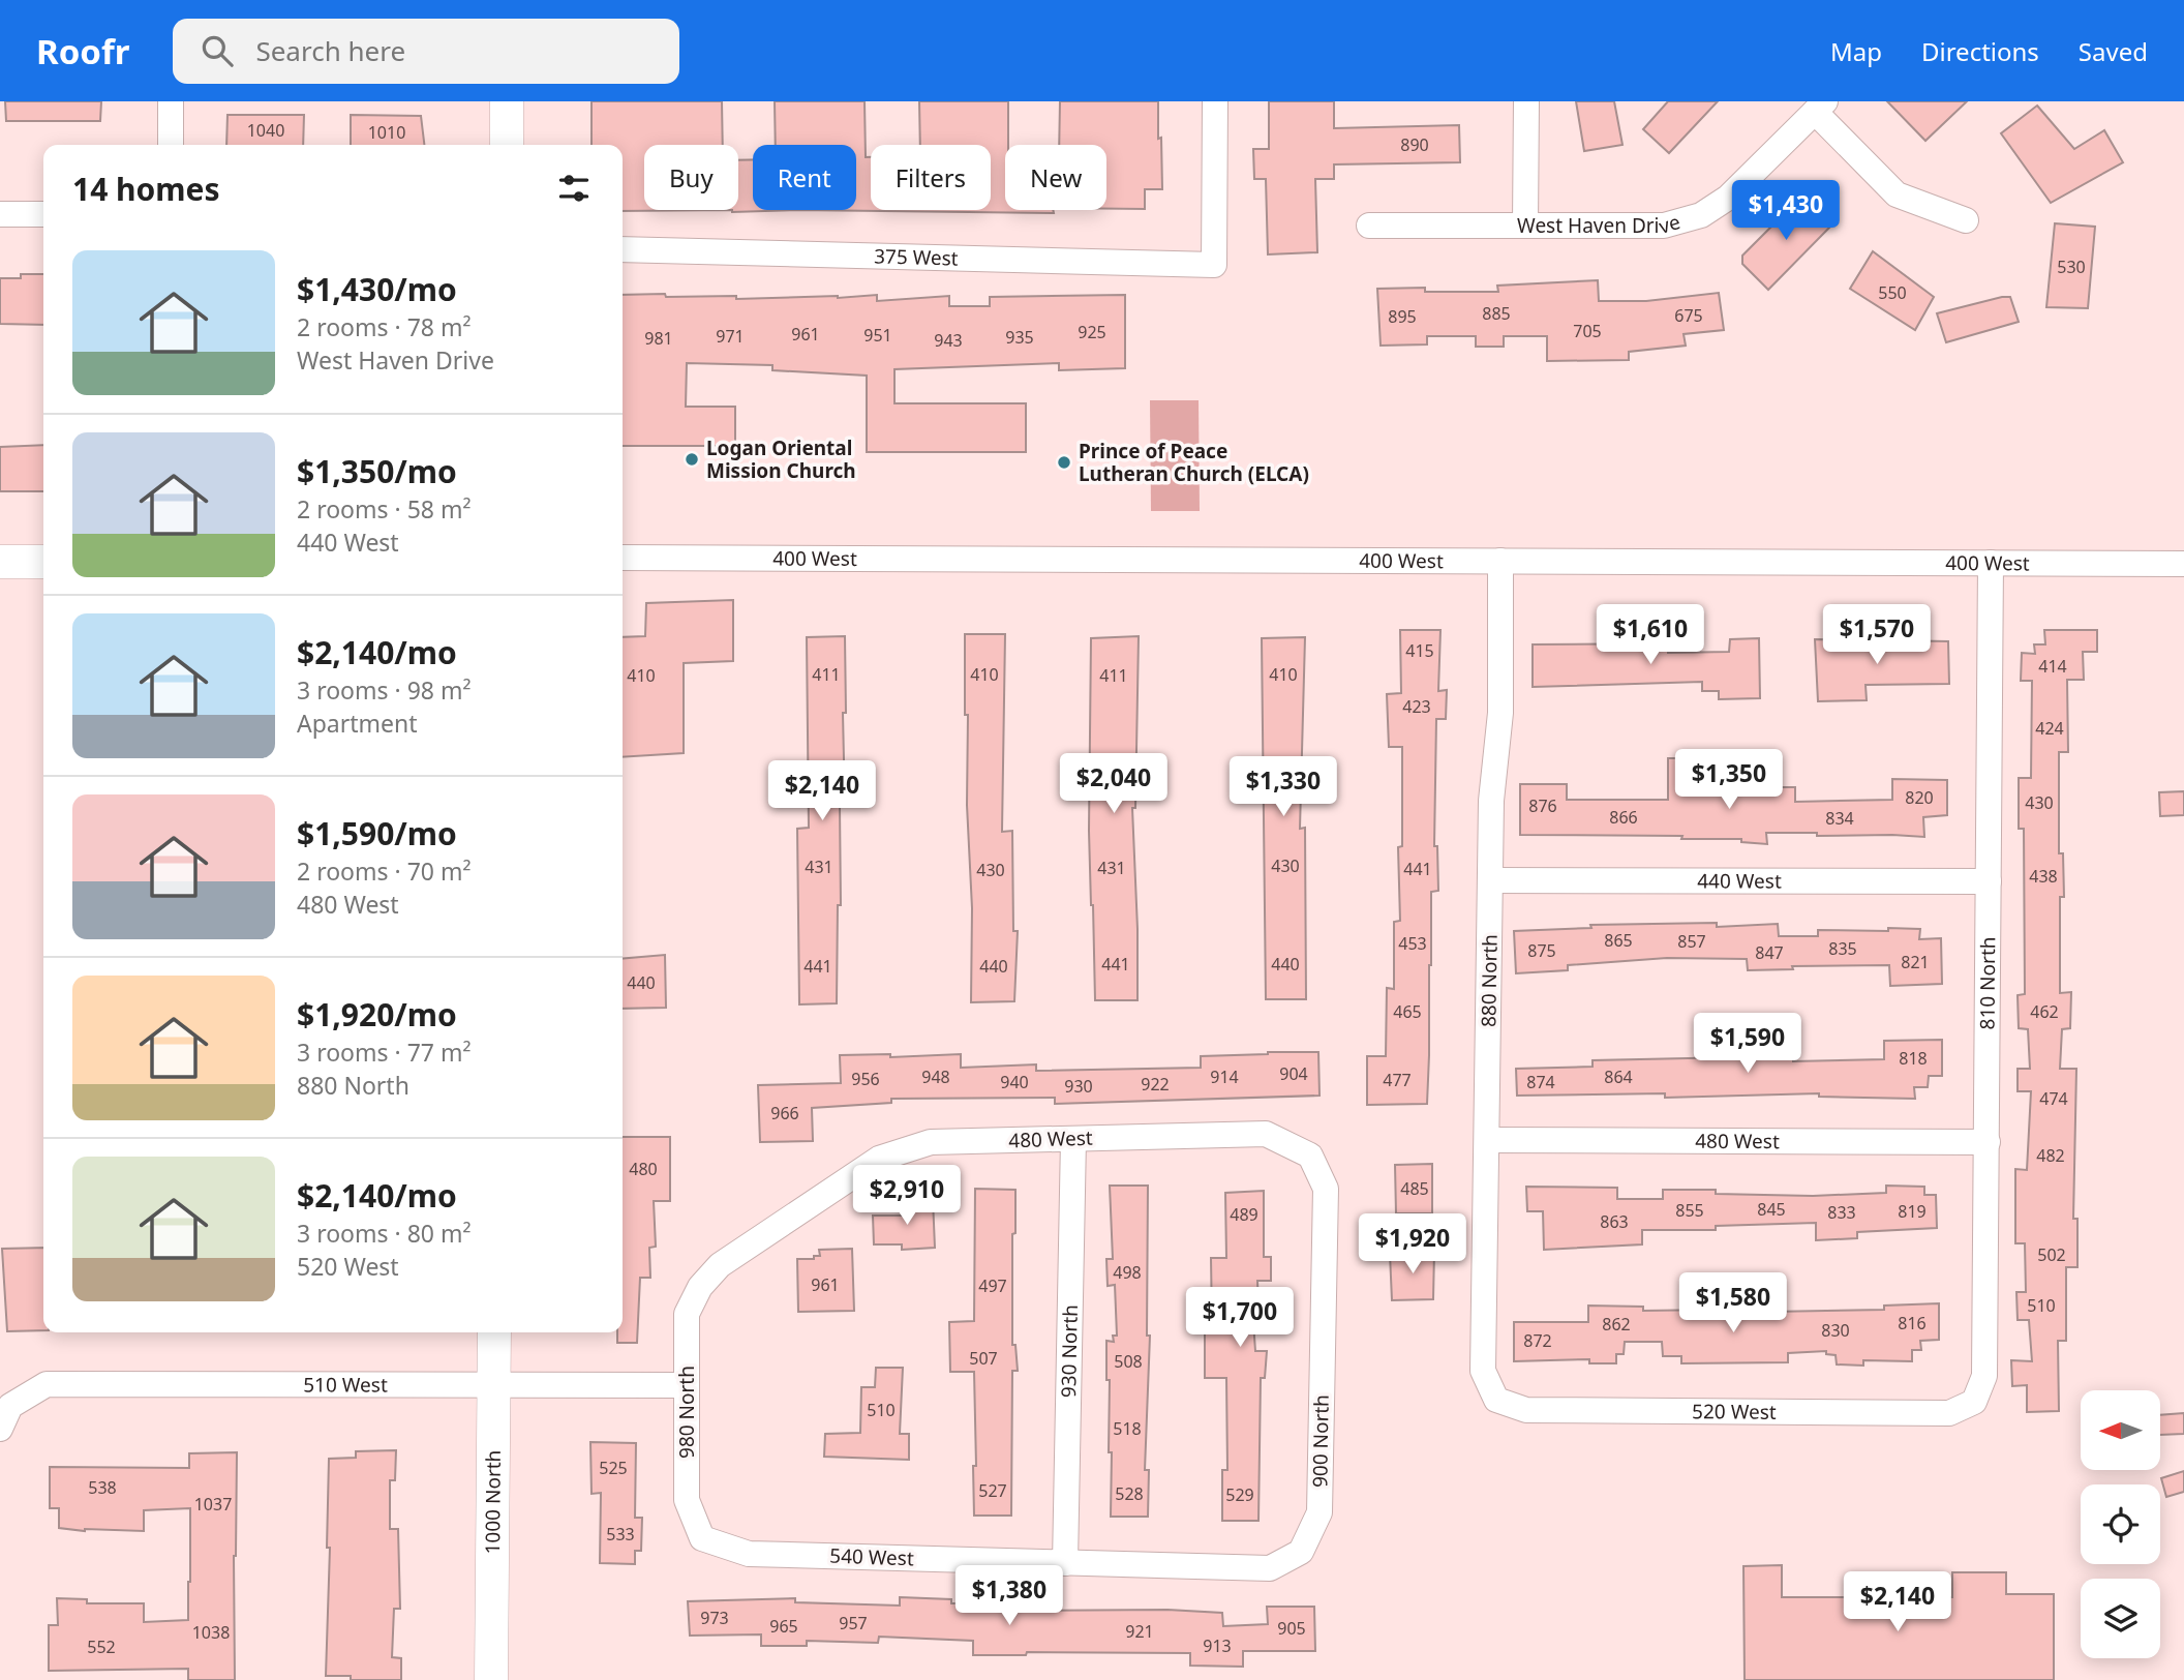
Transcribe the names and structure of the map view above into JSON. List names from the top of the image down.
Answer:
{
  "streets": {
    "street": [
      "West Haven Drive",
      "375 West",
      "400 West",
      "440 West",
      "880 North",
      "810 North",
      "480 West",
      "930 North",
      "510 West",
      "520 West",
      "980 North",
      "900 North",
      "1000 North",
      "540 West"
    ]
  },
  "crossings": [
    ["400 West", "880 North"],
    ["400 West", "810 North"],
    ["440 West", "880 North"],
    ["440 West", "810 North"],
    ["880 North", "480 West"],
    ["880 North", "520 West"],
    ["810 North", "480 West"],
    ["810 North", "520 West"],
    ["480 West", "930 North"],
    ["480 West", "980 North"],
    ["480 West", "900 North"],
    ["930 North", "540 West"],
    ["510 West", "980 North"],
    ["510 West", "1000 North"],
    ["980 North", "540 West"],
    ["900 North", "540 West"]
  ],
  "places": ["Logan Oriental Mission Church", "Prince of Peace Lutheran Church (ELCA)"],
  "house_numbers": [
    "1040",
    "1010",
    "890",
    "530",
    "550",
    "885",
    "675",
    "895",
    "705",
    "925",
    "961",
    "951",
    "971",
    "935",
    "981",
    "943",
    "415",
    "414",
    "411",
    "410",
    "410",
    "410",
    "411",
    "423",
    "424",
    "820",
    "430",
    "876",
    "866",
    "834",
    "430",
    "431",
    "431",
    "441",
    "430",
    "438",
    "865",
    "857",
    "453",
    "835",
    "875",
    "847",
    "821",
    "441",
    "440",
    "441",
    "440",
    "440",
    "465",
    "462",
    "818",
    "904",
    "948",
    "914",
    "864",
    "956",
    "477",
    "940",
    "874",
    "922",
    "930",
    "474",
    "966",
    "482",
    "480",
    "485",
    "845",
    "855",
    "819",
    "833",
    "489",
    "863",
    "502",
    "498",
    "961",
    "497",
    "510",
    "816",
    "862",
    "830",
    "872",
    "507",
    "508",
    "510",
    "518",
    "525",
    "538",
    "527",
    "528",
    "529",
    "1037",
    "533",
    "973",
    "957",
    "965",
    "905",
    "921",
    "1038",
    "913",
    "552"
  ],
  "north": "left",
  "page": {
    "header": "Roofr",
    "search": "Search here",
    "nav": ["Map", "Directions", "Saved"],
    "chip": [
      "Buy",
      "Rent",
      "Filters",
      "New"
    ],
    "heading": "14 homes",
    "price": [
      "$1,430",
      "$1,610",
      "$1,570",
      "$1,350",
      "$2,040",
      "$1,330",
      "$2,140",
      "$1,590",
      "$2,910",
      "$1,920",
      "$1,580",
      "$1,700",
      "$1,380",
      "$2,140"
    ],
    "list": [
      {
        "name": "$1,430/mo",
        "note": "2 rooms · 78 m² · West Haven Drive"
      },
      {
        "name": "$1,350/mo",
        "note": "2 rooms · 58 m² · 440 West"
      },
      {
        "name": "$2,140/mo",
        "note": "3 rooms · 98 m² · Apartment"
      },
      {
        "name": "$1,590/mo",
        "note": "2 rooms · 70 m² · 480 West"
      },
      {
        "name": "$1,920/mo",
        "note": "3 rooms · 77 m² · 880 North"
      },
      {
        "name": "$2,140/mo",
        "note": "3 rooms · 80 m² · 520 West"
      }
    ]
  }
}
